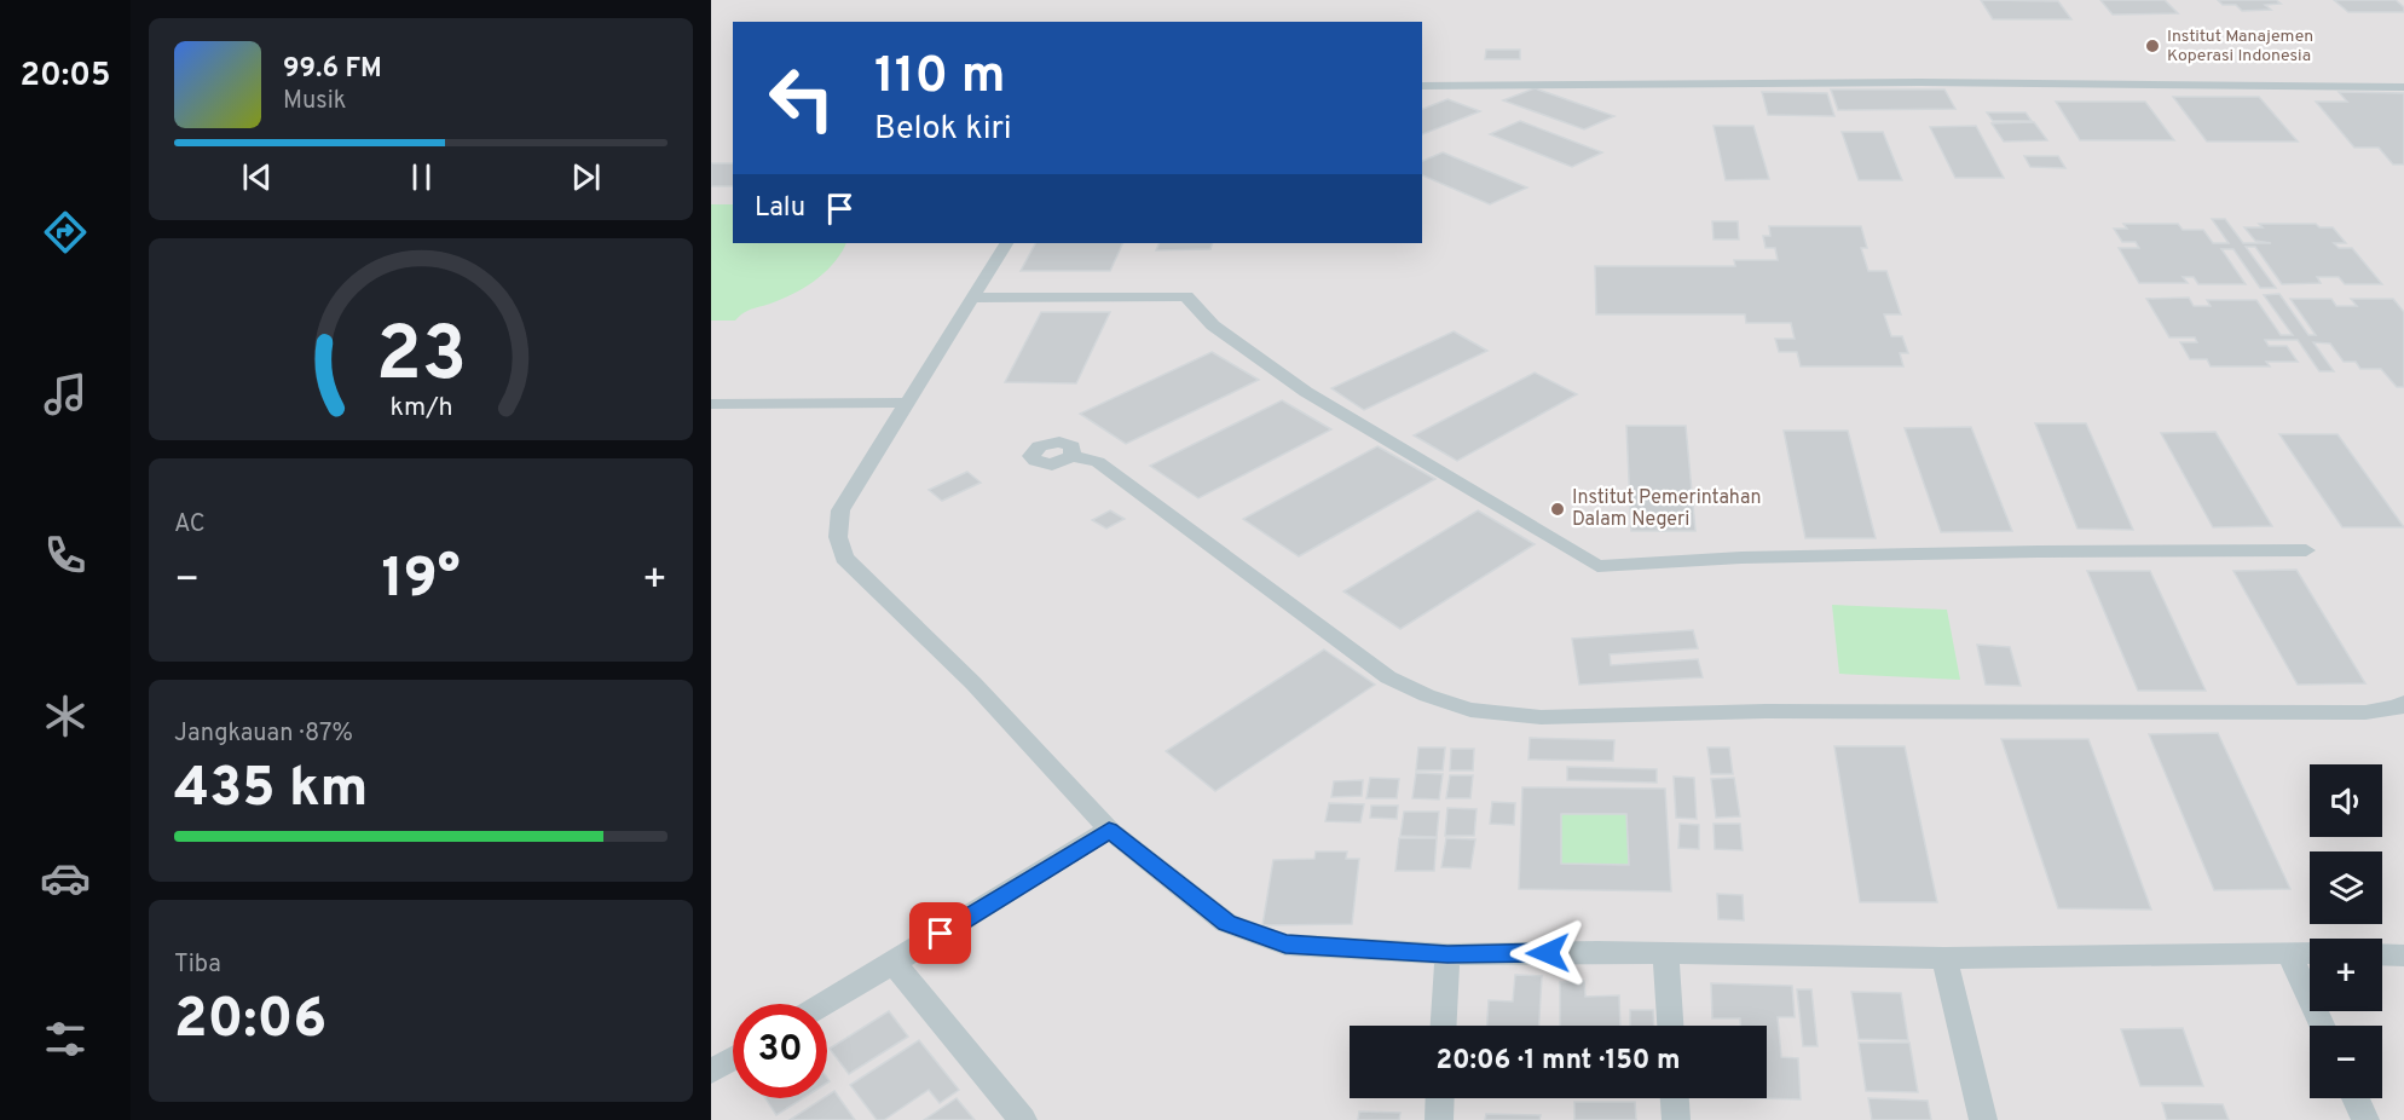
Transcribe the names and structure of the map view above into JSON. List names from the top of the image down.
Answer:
{
  "places": ["Institut Manajemen Koperasi Indonesia", "Institut Pemerintahan Dalam Negeri"],
  "page": {
    "tabs": "20:05",
    "turn": ["110 m", "Belok kiri"],
    "song": ["99.6 FM", "Musik"],
    "then": "Lalu",
    "tile": [
      "AC",
      ["Jangkauan · 87%", "435 km"],
      ["Tiba", "20:06"]
    ],
    "heat": ["−", "19°", "+"],
    "map_buttons": ["+", "−"],
    "limit": "30",
    "trip": "20:06 · 1 mnt · 150 m",
    "gauge": ["23", "km/h"]
  }
}
